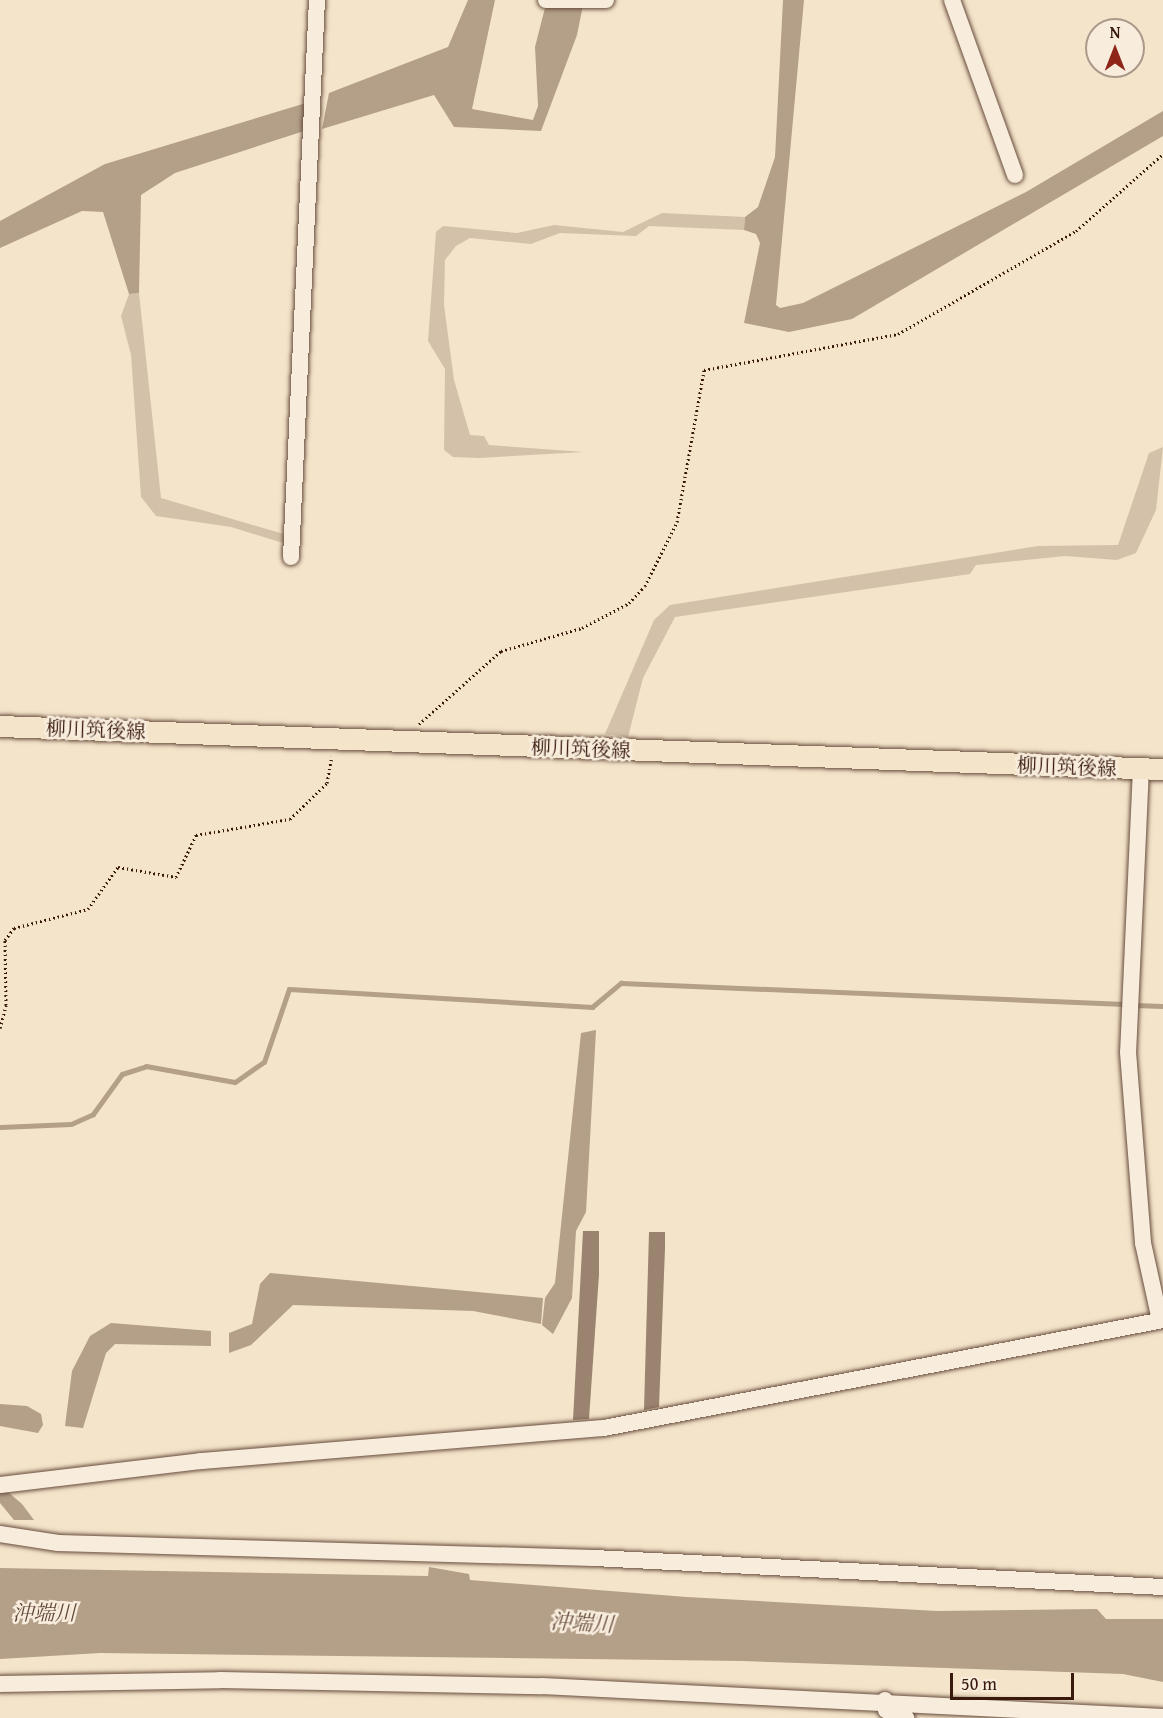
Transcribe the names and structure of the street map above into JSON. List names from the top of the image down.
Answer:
{
  "streets": {
    "main road": ["柳川筑後線"]
  },
  "water": ["沖端川"],
  "scale_bar": "50 m",
  "north": "top"
}
